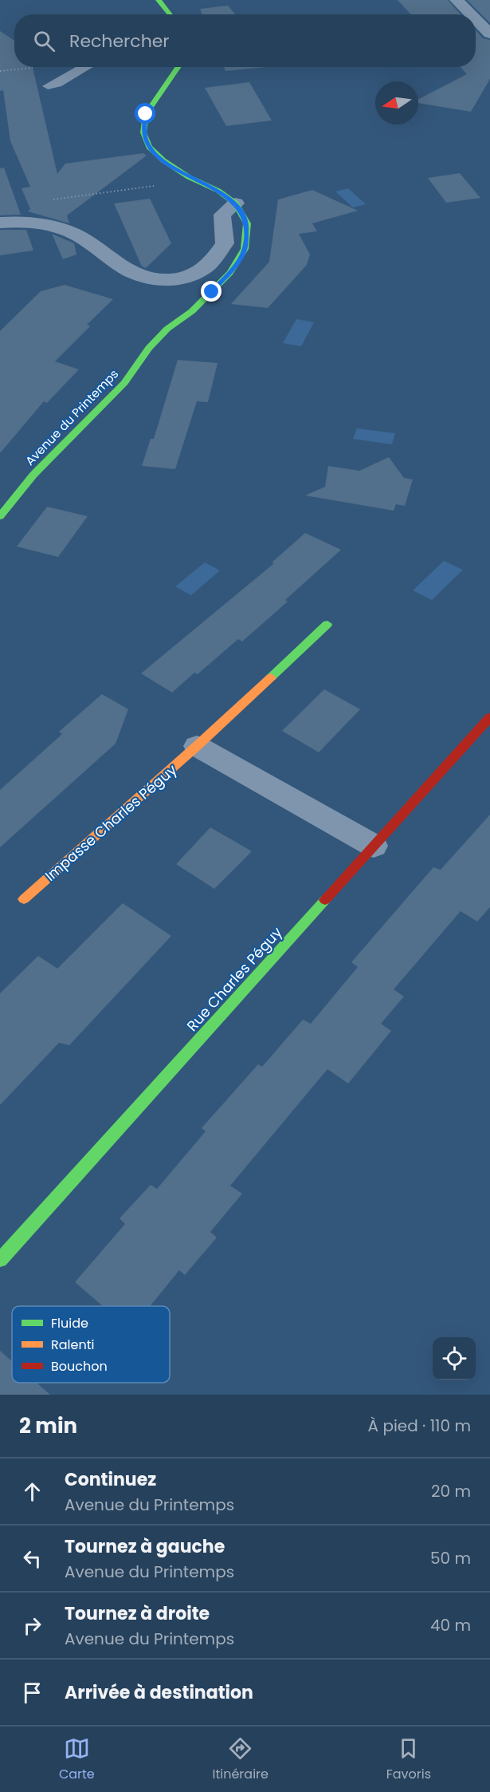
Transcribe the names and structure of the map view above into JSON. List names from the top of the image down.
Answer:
{
  "streets": {
    "street": ["Avenue du Printemps", "Impasse Charles Péguy", "Rue Charles Péguy"]
  },
  "legend": ["Fluide", "Ralenti", "Bouchon"],
  "north": "left",
  "page": {
    "search": "Rechercher",
    "heading": ["2 min", "À pied · 110 m"],
    "list": [
      ["Continuez", "Avenue du Printemps", "20 m"],
      ["Tournez à gauche", "Avenue du Printemps", "50 m"],
      ["Tournez à droite", "Avenue du Printemps", "40 m"],
      "Arrivée à destination"
    ],
    "nav": ["Carte", "Itinéraire", "Favoris"]
  }
}
